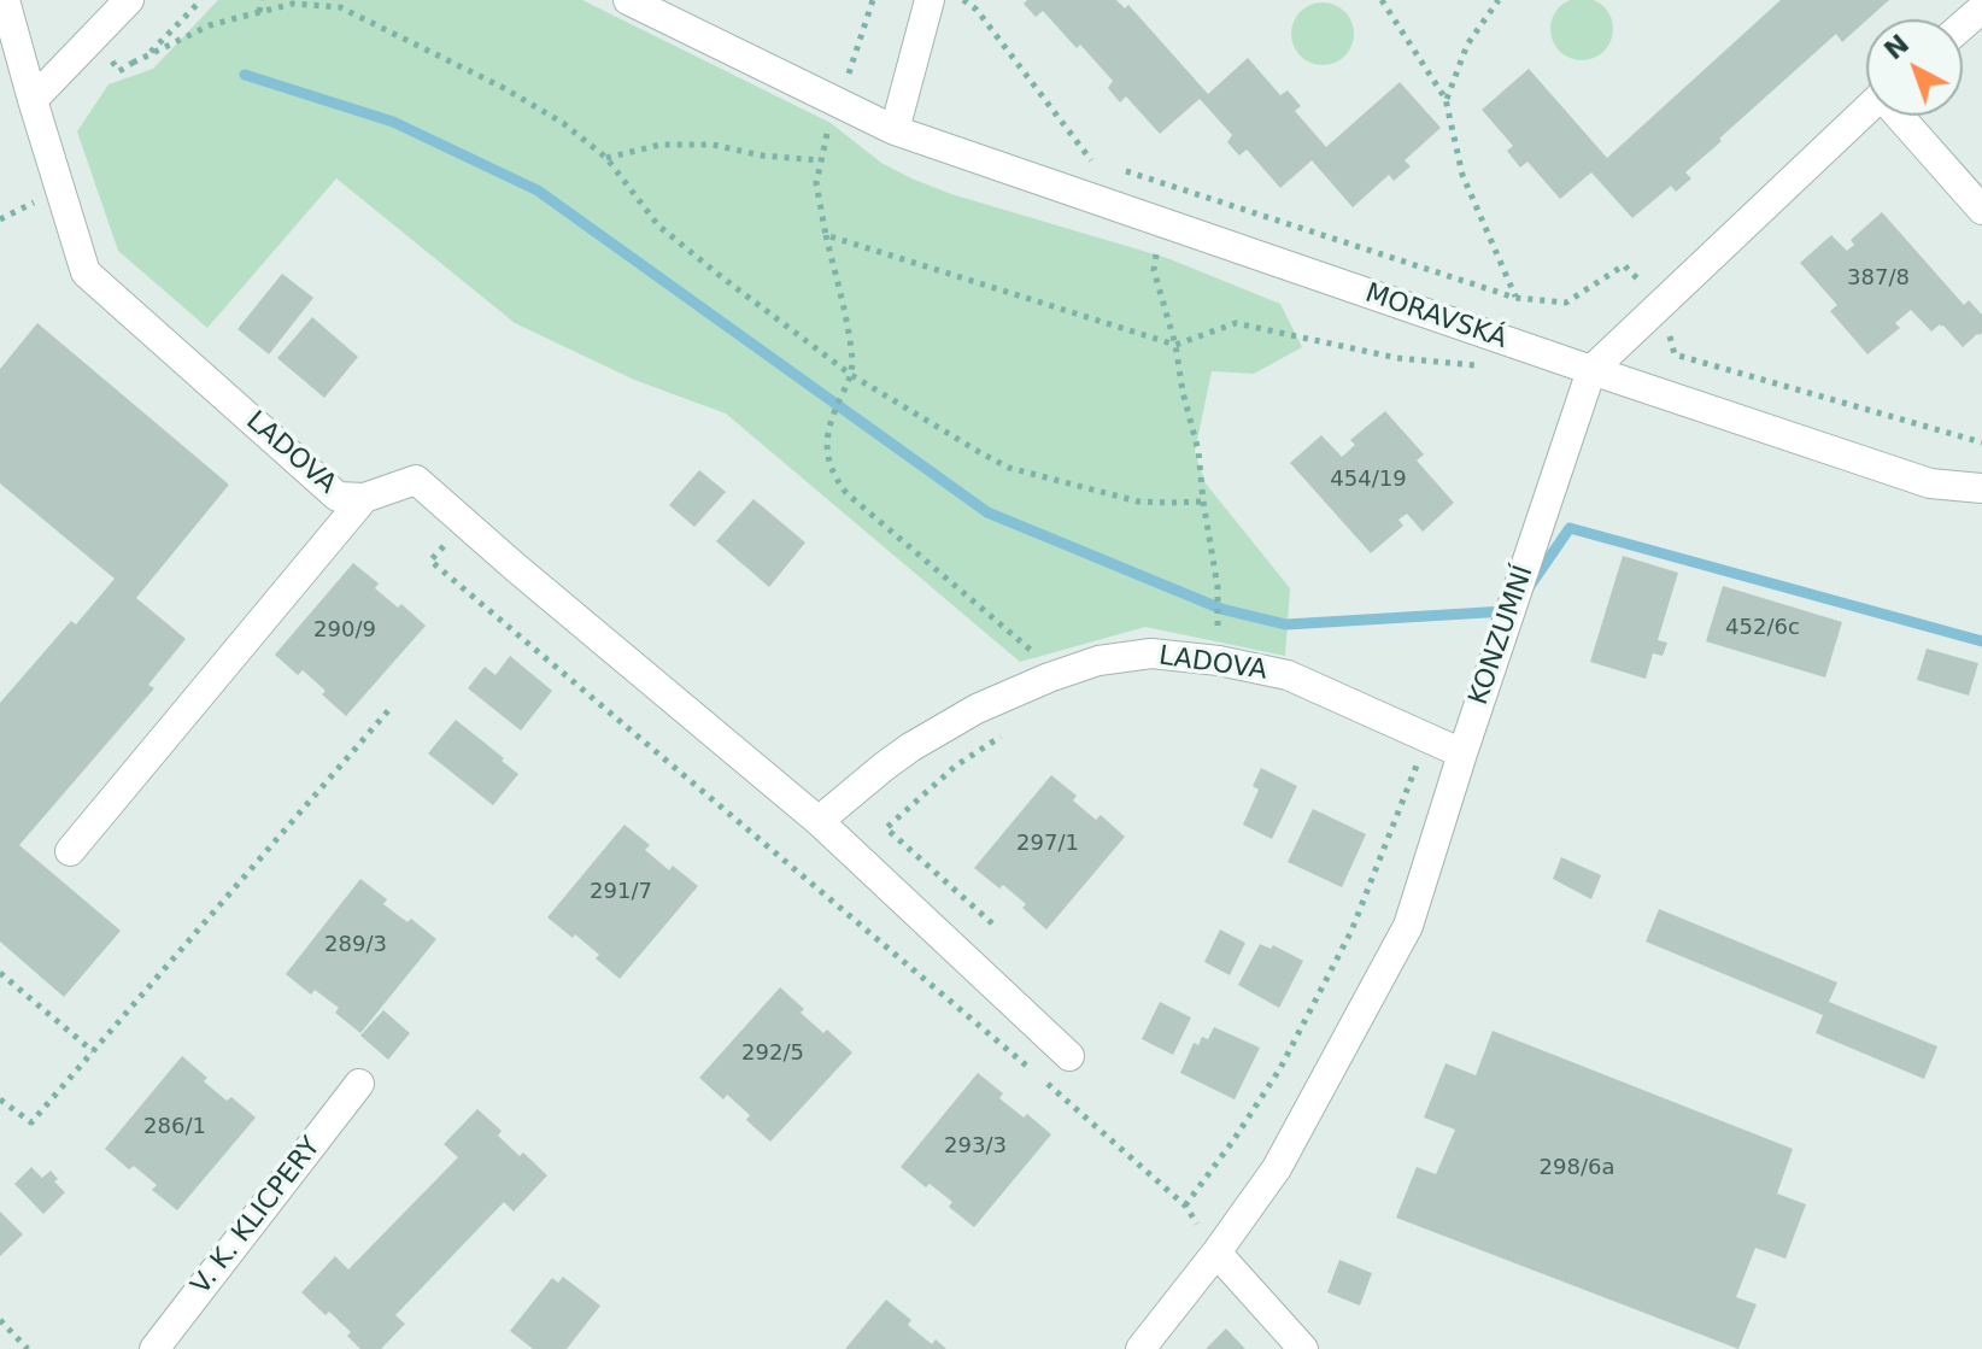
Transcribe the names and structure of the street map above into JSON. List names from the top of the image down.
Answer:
{
  "streets": {
    "street": [
      "MORAVSKÁ",
      "LADOVA",
      "KONZUMNÍ",
      "V. K. KLICPERY"
    ]
  },
  "crossings": [
    ["MORAVSKÁ", "KONZUMNÍ"],
    ["LADOVA", "KONZUMNÍ"]
  ],
  "house_numbers": [
    "387/8",
    "454/19",
    "452/6c",
    "290/9",
    "297/1",
    "291/7",
    "289/3",
    "292/5",
    "286/1",
    "293/3",
    "298/6a"
  ],
  "north": "top left"
}
